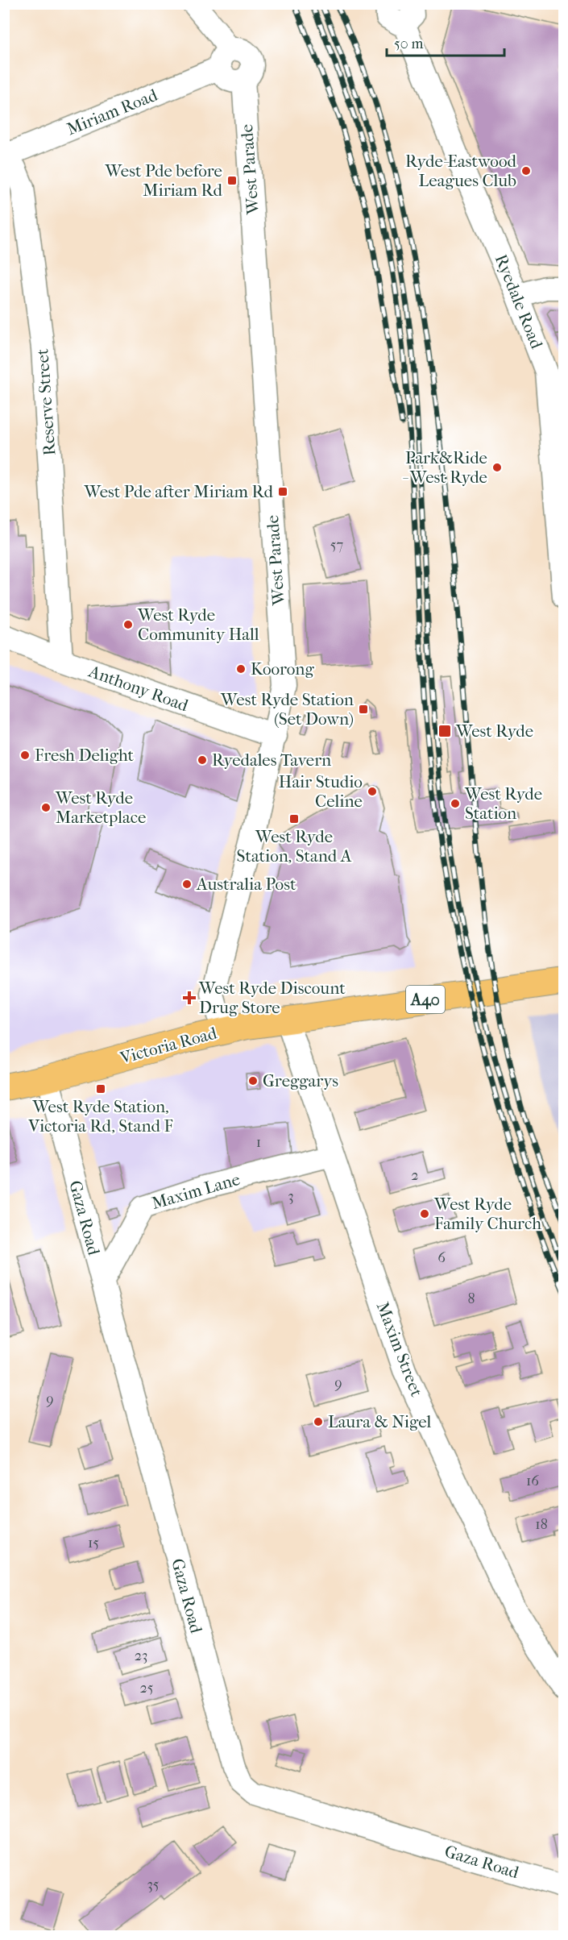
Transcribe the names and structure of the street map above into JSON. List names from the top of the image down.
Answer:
{
  "streets": {
    "highway": ["A40", "Victoria Road"],
    "street": [
      "Miriam Road",
      "West Parade",
      "Ryedale Road",
      "Reserve Street",
      "Anthony Road",
      "Maxim Lane",
      "Gaza Road",
      "Maxim Street"
    ]
  },
  "crossings": [
    ["Miriam Road", "West Parade"],
    ["Miriam Road", "Reserve Street"],
    ["West Parade", "Anthony Road"],
    ["West Parade", "Victoria Road"],
    ["Reserve Street", "Anthony Road"],
    ["Victoria Road", "Gaza Road"],
    ["Victoria Road", "Maxim Street"],
    ["Maxim Lane", "Gaza Road"],
    ["Maxim Lane", "Maxim Street"]
  ],
  "places": {
    "other": [
      "Ryde-Eastwood Leagues Club",
      "Park&Ride - West Ryde",
      "West Ryde Community Hall",
      "Koorong",
      "Fresh Delight",
      "Ryedales Tavern",
      "Hair Studio Celine",
      "West Ryde Station",
      "West Ryde Marketplace",
      "Australia Post",
      "Greggarys",
      "West Ryde Family Church",
      "Laura & Nigel"
    ],
    "transit": [
      "West Pde before Miriam Rd",
      "West Pde after Miriam Rd",
      "West Ryde Station (Set Down)",
      "West Ryde",
      "West Ryde Station, Stand A",
      "West Ryde Station, Victoria Rd, Stand F"
    ],
    "health": ["West Ryde Discount Drug Store"]
  },
  "house_numbers": [
    "57",
    "1",
    "2",
    "3",
    "6",
    "8",
    "9",
    "9",
    "16",
    "18",
    "15",
    "23",
    "25",
    "35"
  ],
  "scale_bar": "50 m"
}
